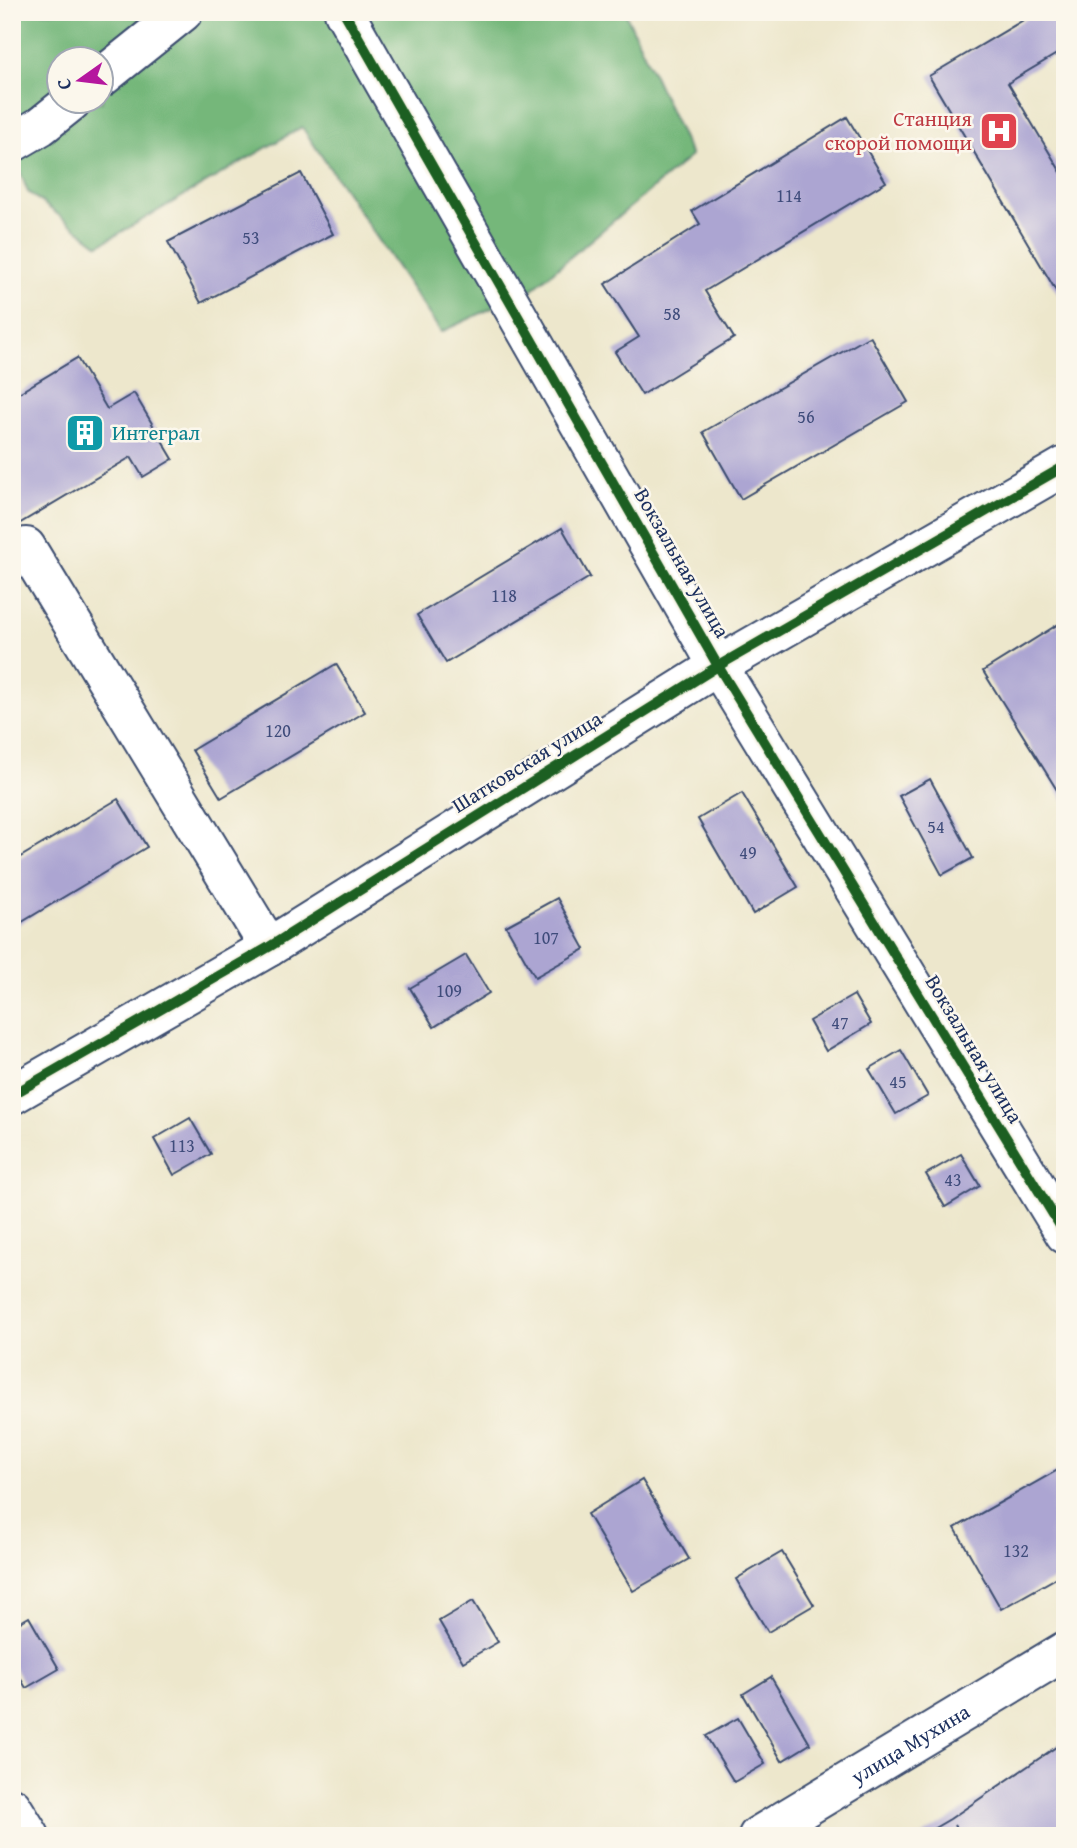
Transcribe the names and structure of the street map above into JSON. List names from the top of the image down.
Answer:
{
  "streets": {
    "street": ["Вокзальная улица", "Шатковская улица", "улица Мухина"]
  },
  "crossings": [
    ["Вокзальная улица", "Шатковская улица"]
  ],
  "places": {
    "hospital": ["Станция скорой помощи"],
    "building": ["Интеграл"]
  },
  "house_numbers": [
    "114",
    "53",
    "58",
    "56",
    "118",
    "120",
    "54",
    "49",
    "107",
    "109",
    "47",
    "45",
    "113",
    "43",
    "132"
  ],
  "north": "left"
}
